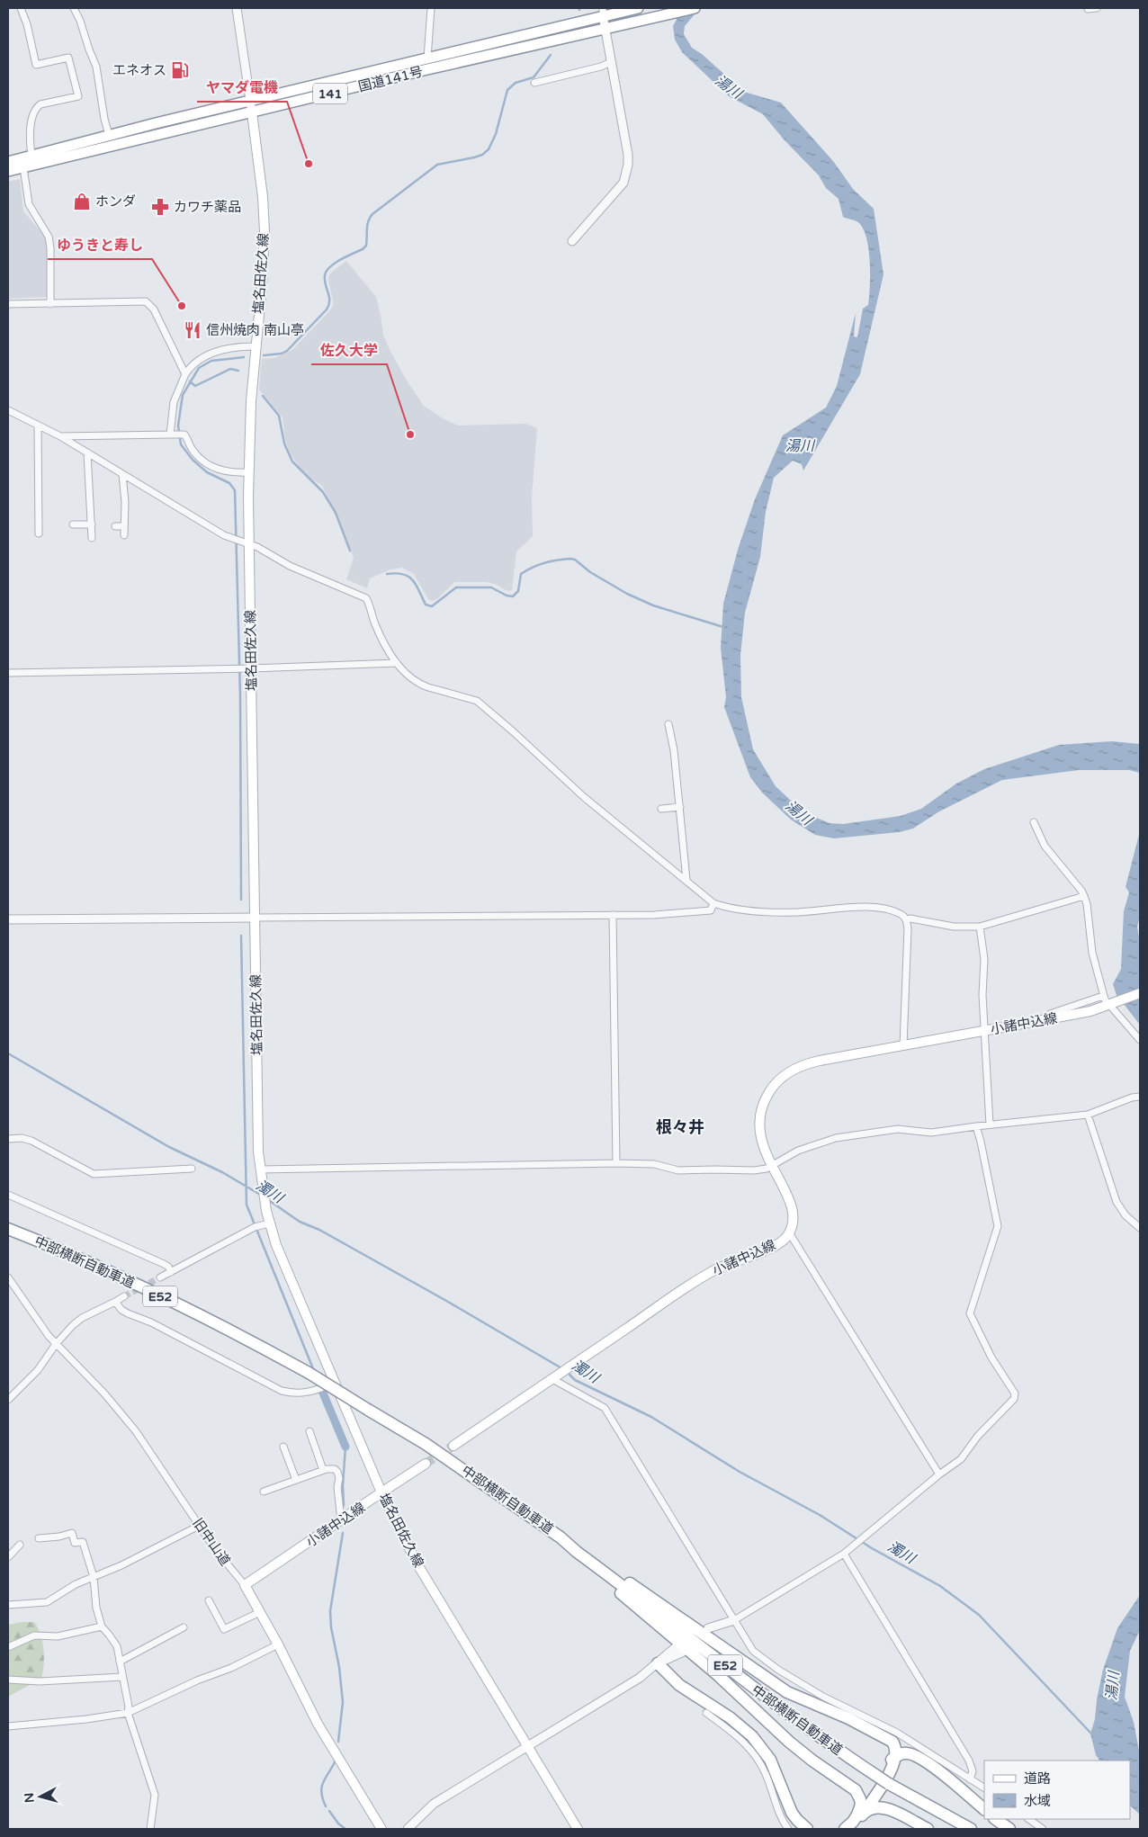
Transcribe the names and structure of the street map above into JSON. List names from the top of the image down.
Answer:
{
  "streets": {
    "highway": [
      "国道141号",
      "141",
      "中部横断自動車道",
      "E52"
    ],
    "main road": ["塩名田佐久線", "小諸中込線", "旧中山道"]
  },
  "crossings": [
    ["国道141号", "塩名田佐久線"],
    ["塩名田佐久線", "小諸中込線"],
    ["小諸中込線", "旧中山道"]
  ],
  "districts": ["根々井"],
  "water": ["湯川", "濁川"],
  "places": {
    "fuel station": ["エネオス"],
    "other": ["ヤマダ電機", "ゆうきと寿し", "佐久大学"],
    "shop": ["ホンダ"],
    "pharmacy": ["カワチ薬品"],
    "restaurant": ["信州焼肉 南山亭"]
  },
  "legend": ["道路", "水域"],
  "north": "left"
}
